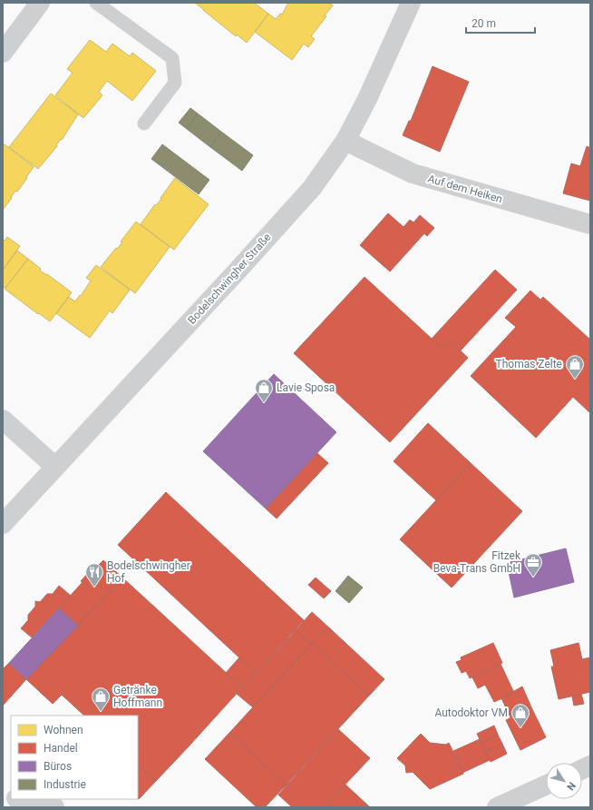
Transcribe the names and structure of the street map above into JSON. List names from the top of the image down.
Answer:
{
  "streets": {
    "street": ["Auf dem Heiken", "Bodelschwingher Straße"]
  },
  "crossings": [
    ["Auf dem Heiken", "Bodelschwingher Straße"]
  ],
  "places": {
    "shop": [
      "Thomas Zelte",
      "Lavie Sposa",
      "Getränke Hoffmann",
      "Autodoktor VM"
    ],
    "office": ["Fitzek Beva-Trans GmbH"],
    "restaurant": ["Bodelschwingher Hof"]
  },
  "legend": [
    "Wohnen",
    "Handel",
    "Büros",
    "Industrie"
  ],
  "scale_bar": "20 m",
  "north": "bottom right"
}
